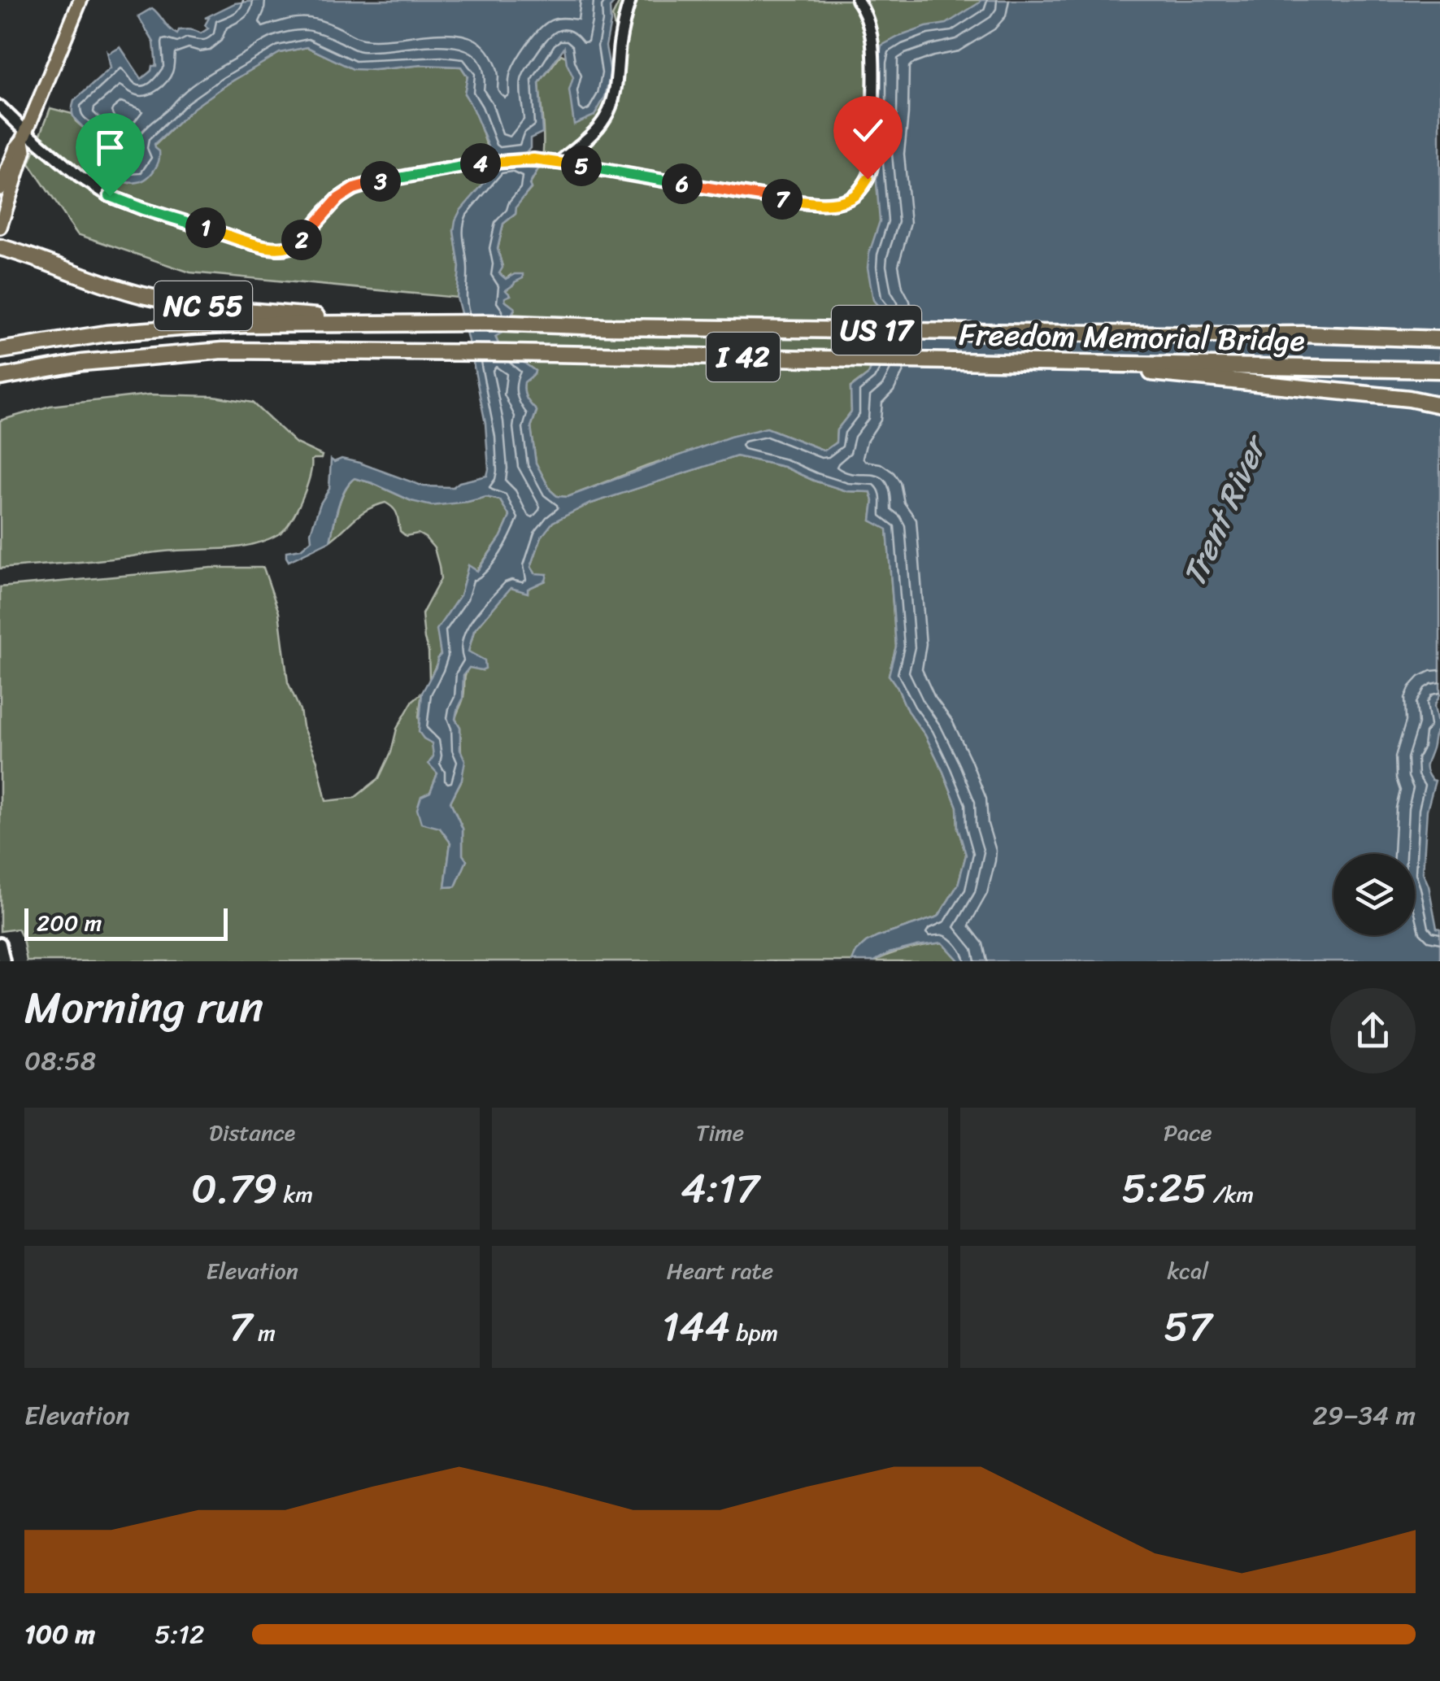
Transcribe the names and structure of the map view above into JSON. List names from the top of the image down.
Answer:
{
  "streets": {
    "highway": [
      "NC 55",
      "US 17",
      "Freedom Memorial Bridge",
      "I 42"
    ]
  },
  "crossings": [
    ["NC 55", "US 17"],
    ["NC 55", "Freedom Memorial Bridge"],
    ["US 17", "Freedom Memorial Bridge"]
  ],
  "water": ["Trent River"],
  "scale_bar": "200 m",
  "page": {
    "pins": [
      "4",
      "5",
      "3",
      "6",
      "7",
      "1",
      "2"
    ],
    "scale": "200 m",
    "heading": ["Morning run", "08:58"],
    "stats": [
      ["Distance", "0.79 km"],
      ["Time", "4:17"],
      ["Pace", "5:25 /km"],
      ["Elevation", "7 m"],
      ["Heart rate", "144 bpm"],
      ["kcal", "57"]
    ],
    "chart": ["Elevation", "29–34 m"],
    "list": [
      {
        "name": "100 m",
        "note": "5:12"
      }
    ]
  }
}
